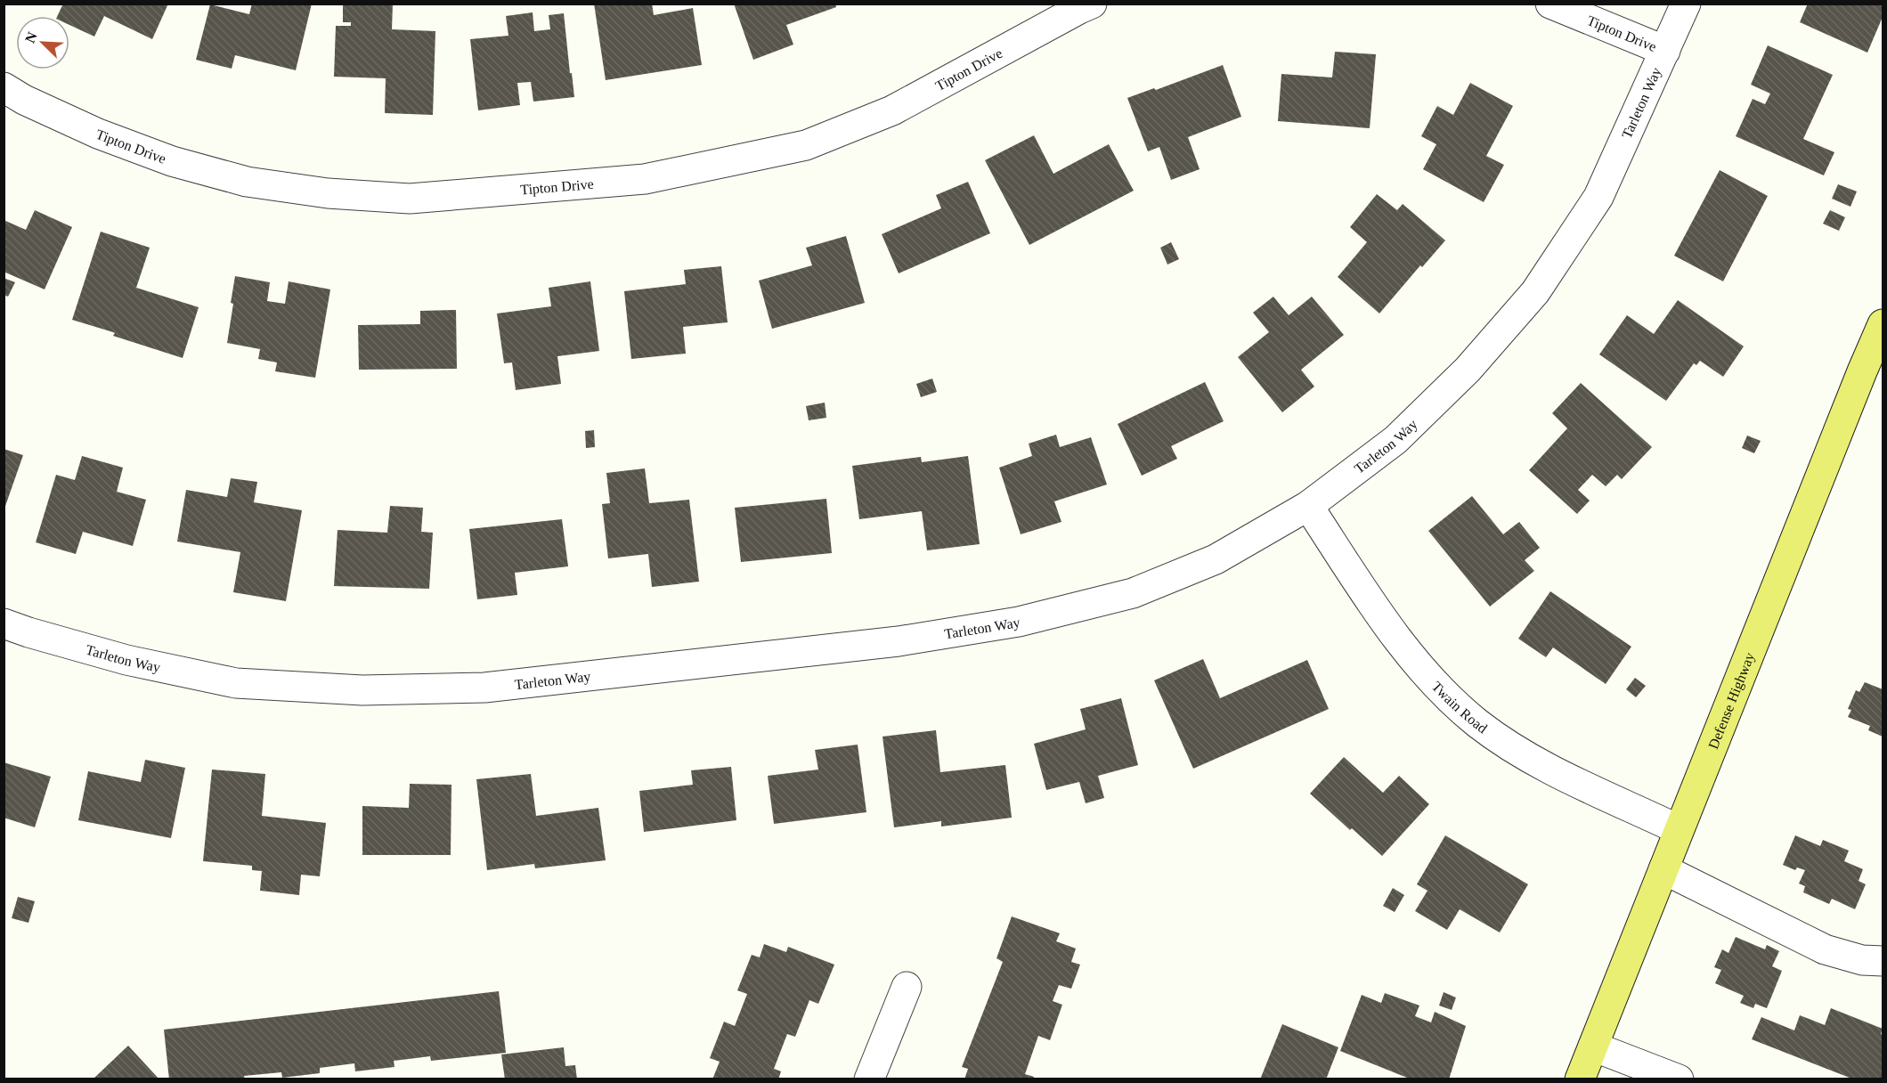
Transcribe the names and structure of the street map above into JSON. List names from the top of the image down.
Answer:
{
  "streets": {
    "main road": ["Defense Highway"],
    "street": ["Tipton Drive", "Tarleton Way", "Twain Road"]
  },
  "crossings": [
    ["Tipton Drive", "Tarleton Way"],
    ["Tarleton Way", "Twain Road"],
    ["Defense Highway", "Twain Road"]
  ],
  "north": "top left"
}
